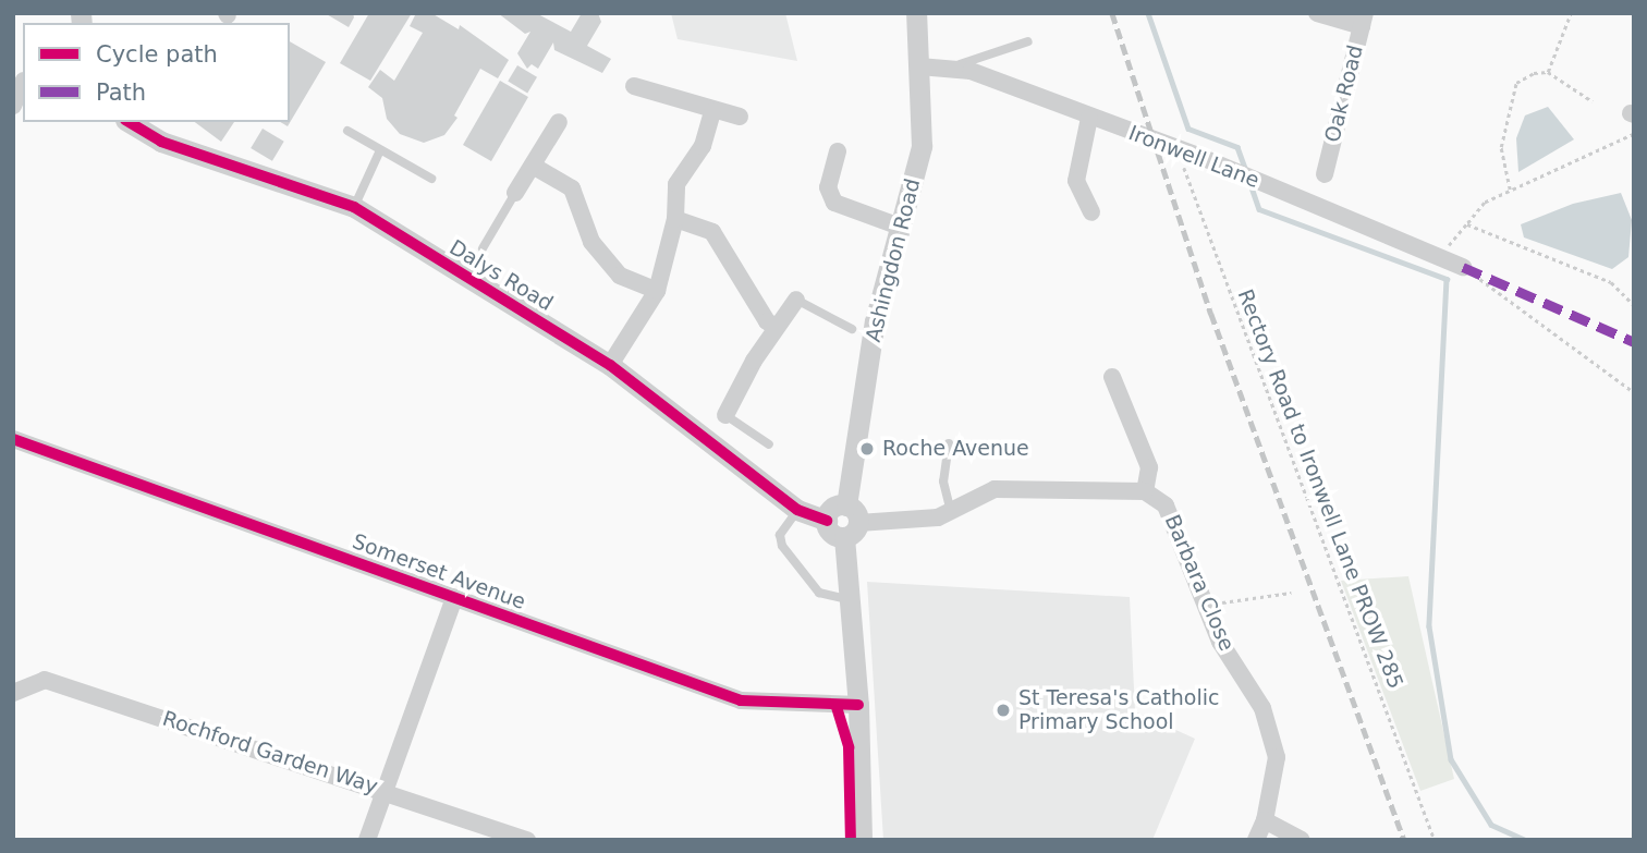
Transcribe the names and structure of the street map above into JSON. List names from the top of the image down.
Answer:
{
  "streets": {
    "street": [
      "Oak Road",
      "Ironwell Lane",
      "Ashingdon Road",
      "Dalys Road",
      "Somerset Avenue",
      "Barbara Close",
      "Rochford Garden Way"
    ],
    "path": ["Rectory Road to Ironwell Lane PROW 285"]
  },
  "crossings": [
    ["Ironwell Lane", "Ashingdon Road"],
    ["Ironwell Lane", "Rectory Road to Ironwell Lane PROW 285"],
    ["Ashingdon Road", "Dalys Road"],
    ["Ashingdon Road", "Somerset Avenue"]
  ],
  "places": ["Roche Avenue", "St Teresa's Catholic Primary School"],
  "legend": ["Cycle path", "Path"]
}
